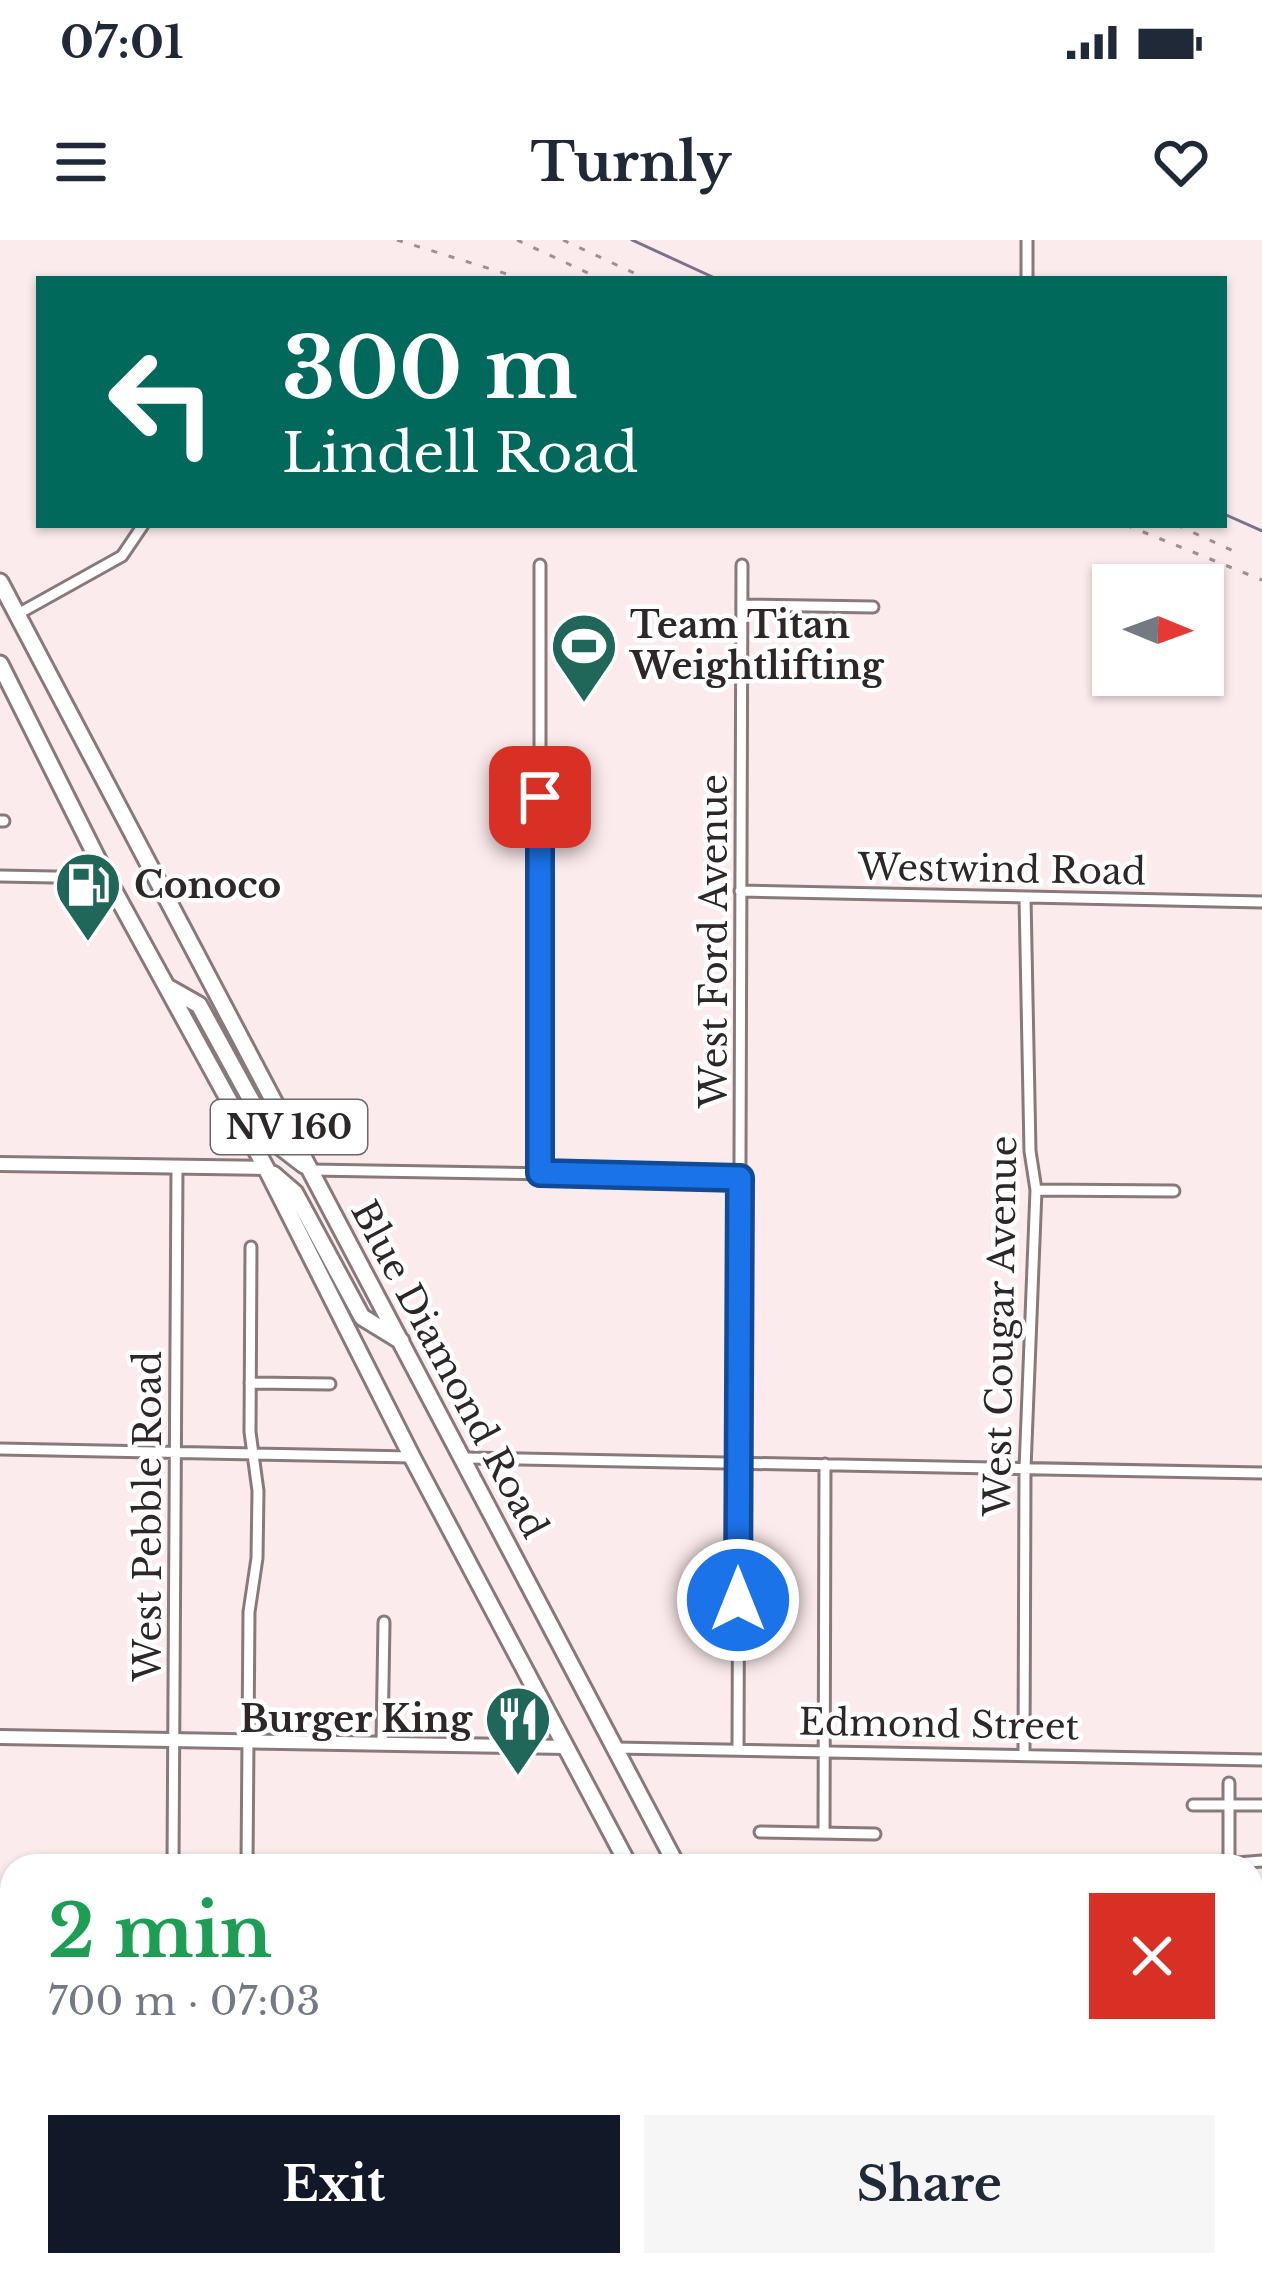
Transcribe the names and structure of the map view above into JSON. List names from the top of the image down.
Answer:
{
  "streets": {
    "highway": ["NV 160", "Blue Diamond Road"],
    "street": [
      "Westwind Road",
      "West Ford Avenue",
      "West Cougar Avenue",
      "West Pebble Road",
      "Edmond Street"
    ]
  },
  "crossings": [
    ["Westwind Road", "West Ford Avenue"],
    ["Westwind Road", "West Cougar Avenue"],
    ["West Ford Avenue", "Edmond Street"],
    ["West Cougar Avenue", "Edmond Street"],
    ["Blue Diamond Road", "Edmond Street"]
  ],
  "places": {
    "sports": ["Team Titan Weightlifting"],
    "fuel station": ["Conoco"],
    "restaurant": ["Burger King"]
  },
  "north": "right",
  "page": {
    "status": "07:01",
    "header": "Turnly",
    "turn": ["300 m", "Lindell Road"],
    "heading": ["2 min", "700 m · 07:03"],
    "buttons": ["Exit", "Share"]
  }
}
